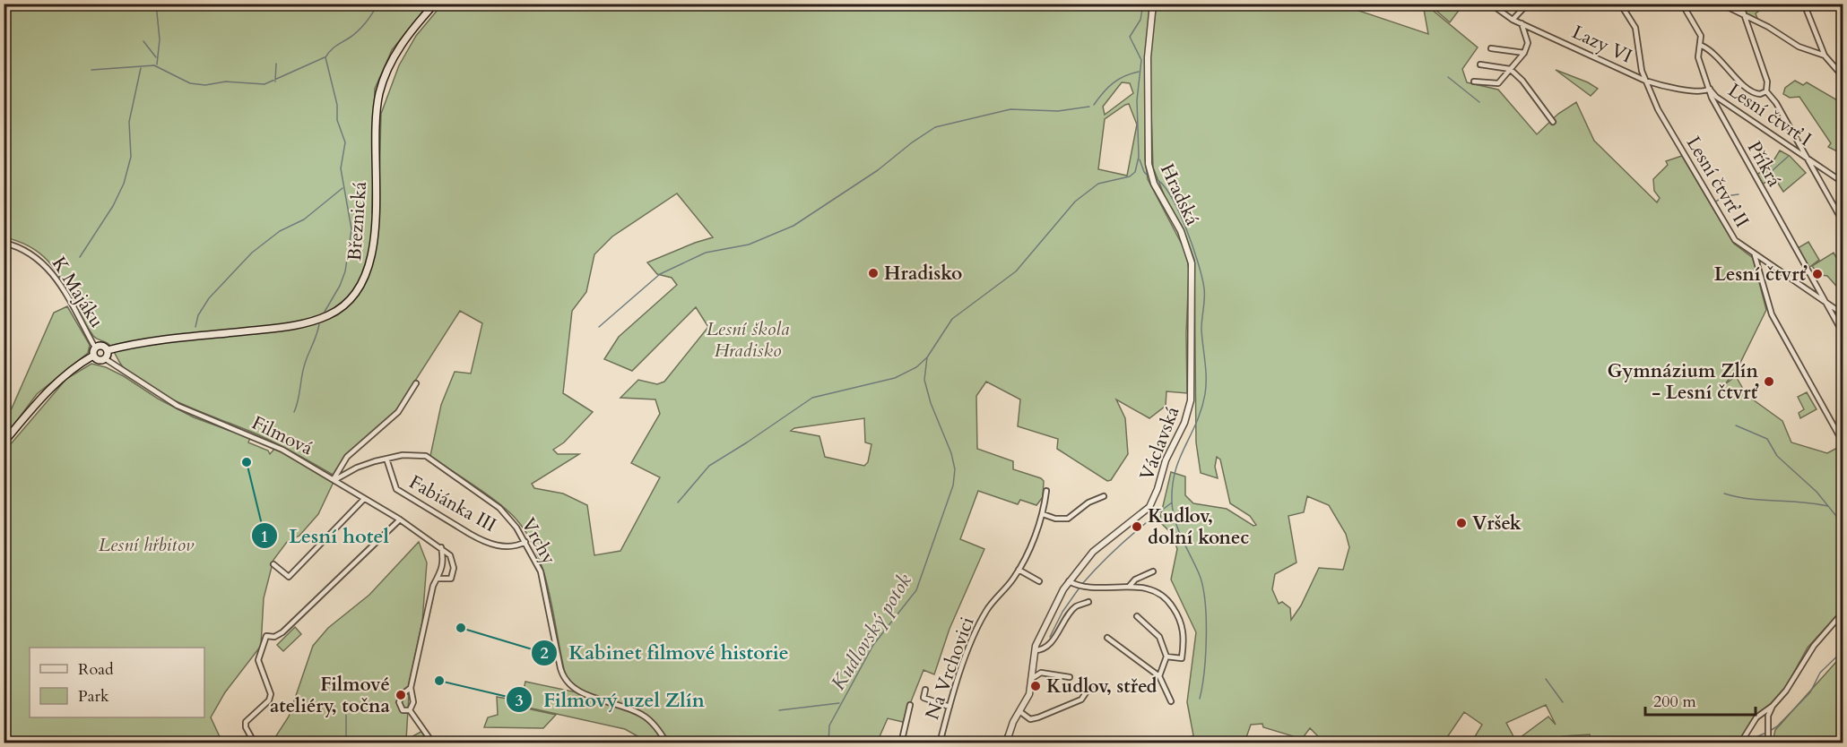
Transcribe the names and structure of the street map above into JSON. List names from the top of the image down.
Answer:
{
  "streets": {
    "main road": ["Březnická"],
    "street": [
      "Lazy VI",
      "Lesní čtvrť I",
      "Příkrá",
      "Lesní čtvrť II",
      "Hradská",
      "K Majáku",
      "Filmová",
      "Václavská",
      "Fabiánka III",
      "Vrchy",
      "Na Vrchovici"
    ]
  },
  "crossings": [
    ["Lazy VI", "Lesní čtvrť I"],
    ["Lazy VI", "Lesní čtvrť II"],
    ["Lesní čtvrť I", "Příkrá"],
    ["Lesní čtvrť I", "Lesní čtvrť II"],
    ["Příkrá", "Lesní čtvrť II"],
    ["Hradská", "Václavská"],
    ["Březnická", "K Majáku"],
    ["Březnická", "Filmová"],
    ["K Majáku", "Filmová"],
    ["Filmová", "Vrchy"],
    ["Fabiánka III", "Vrchy"]
  ],
  "water": ["Kudlovský potok"],
  "parks": ["Lesní škola Hradisko", "Lesní hřbitov"],
  "places": [
    "Hradisko",
    "Lesní čtvrť",
    "Gymnázium Zlín - Lesní čtvrť",
    "Lesní hotel",
    "Vršek",
    "Kudlov, dolní konec",
    "Kabinet filmové historie",
    "Filmový uzel Zlín",
    "Kudlov, střed",
    "Filmové ateliéry, točna"
  ],
  "legend": ["Road", "Park"],
  "scale_bar": "200 m"
}
